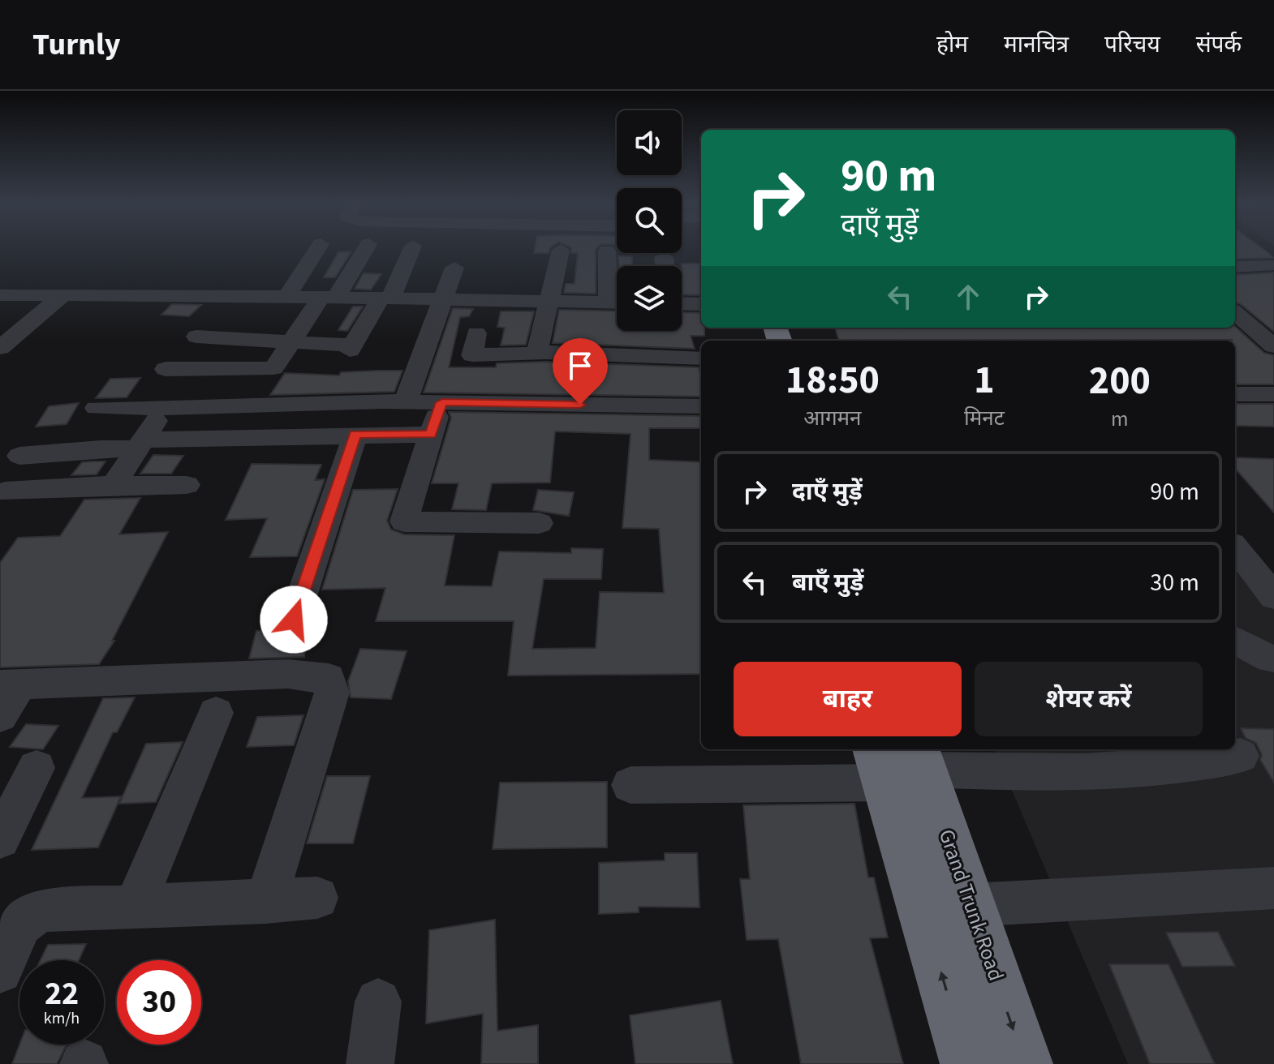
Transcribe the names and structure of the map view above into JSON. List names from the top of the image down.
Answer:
{
  "streets": {
    "highway": ["Grand Trunk Road"]
  },
  "page": {
    "header": "Turnly",
    "nav": [
      "होम",
      "मानचित्र",
      "परिचय",
      "संपर्क"
    ],
    "turn": ["90 m", "दाएँ मुड़ें"],
    "eta": [
      "18:50",
      "आगमन",
      "1",
      "मिनट",
      "200",
      "m"
    ],
    "list": [
      {
        "name": "दाएँ मुड़ें",
        "value": "90 m"
      },
      {
        "name": "बाएँ मुड़ें",
        "value": "30 m"
      }
    ],
    "buttons": ["बाहर", "शेयर करें"],
    "speed": "22 km/h",
    "limit": "30"
  }
}
